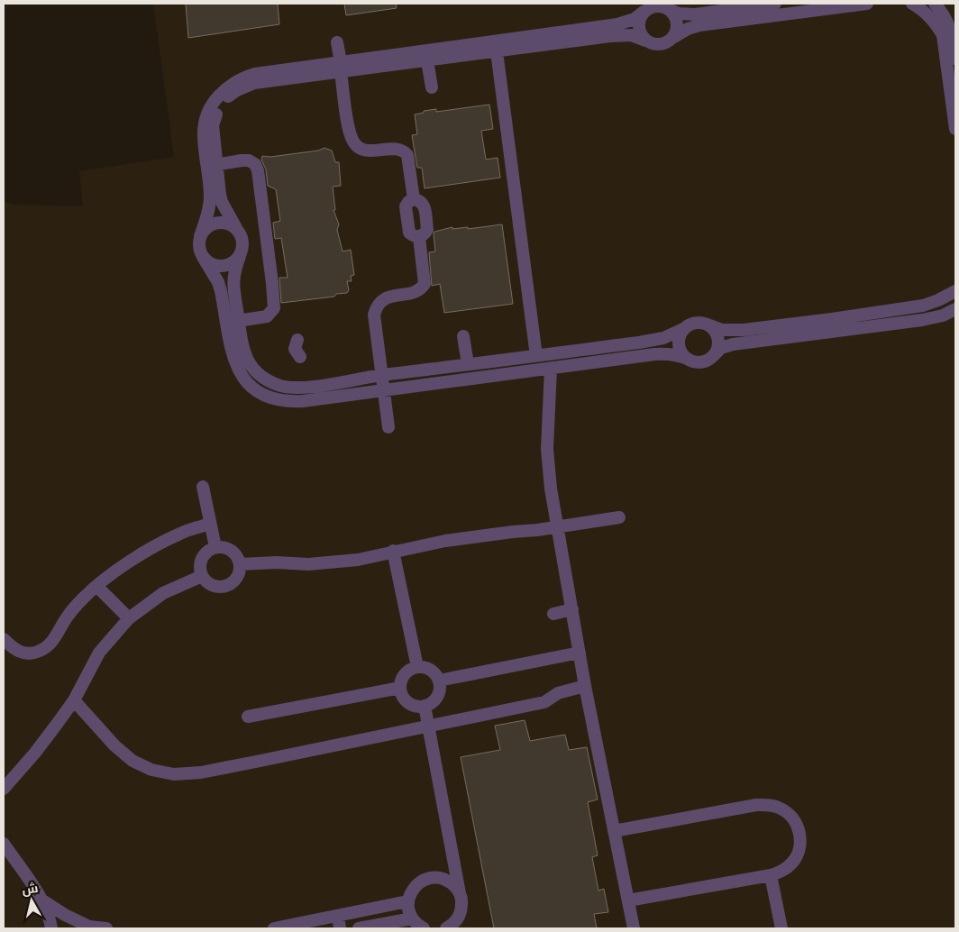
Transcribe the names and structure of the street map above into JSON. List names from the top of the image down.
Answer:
{
  "north": "top"
}
